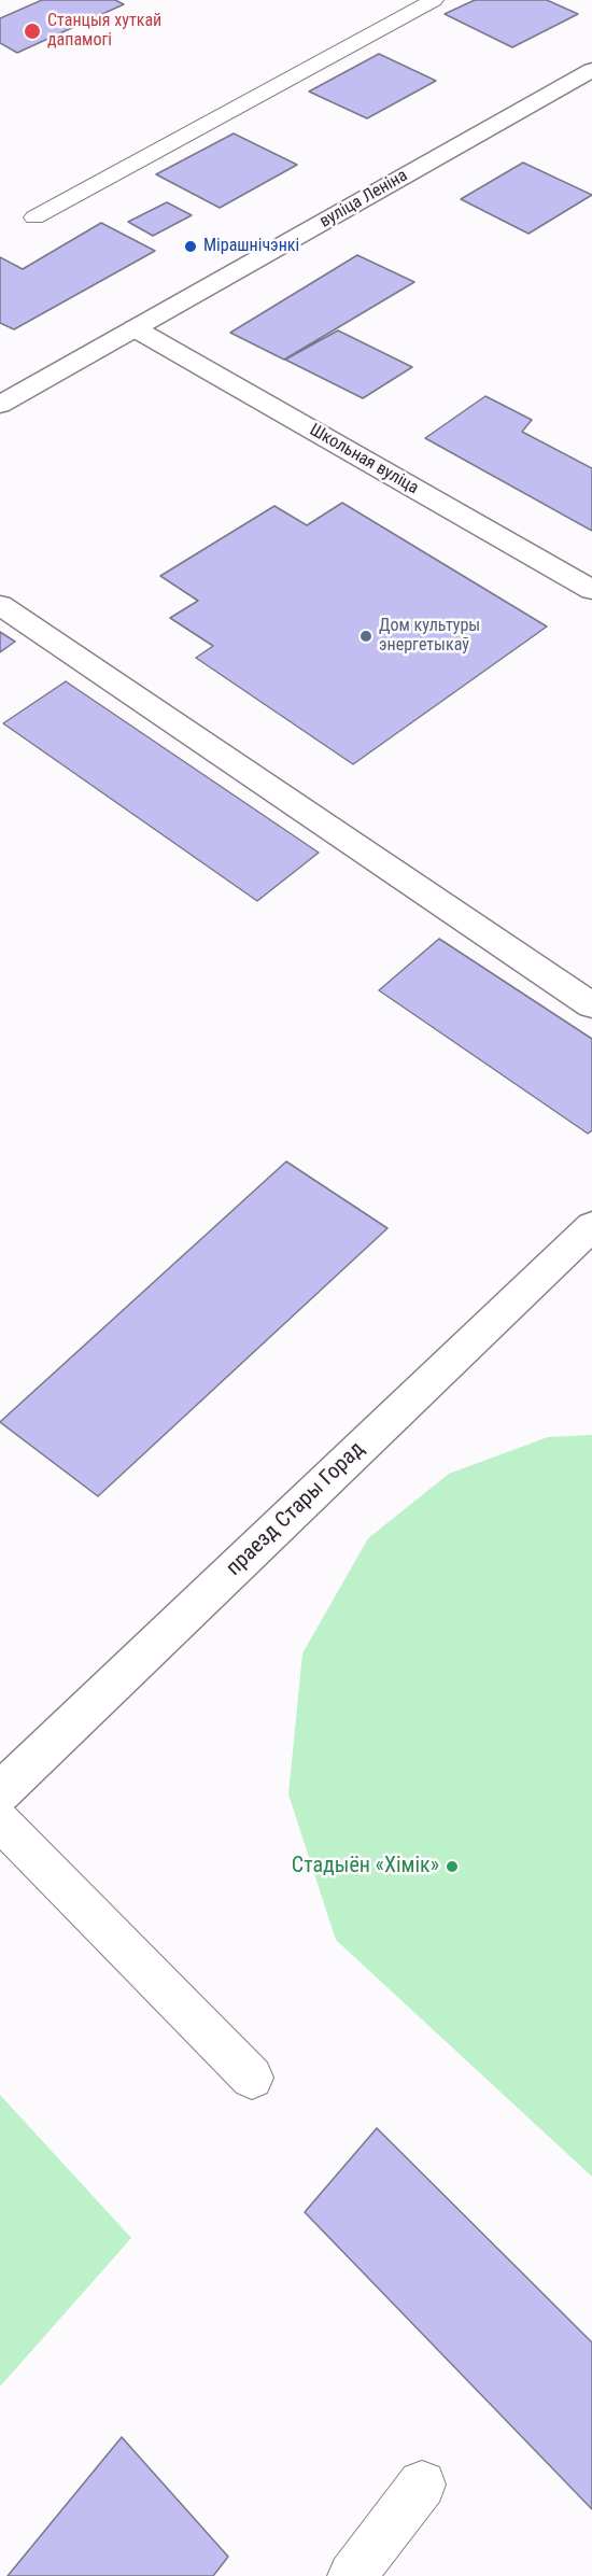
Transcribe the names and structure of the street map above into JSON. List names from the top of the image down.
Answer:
{
  "streets": {
    "street": ["вуліца Леніна", "Школьная вуліца", "праезд Стары Горад"]
  },
  "crossings": [
    ["вуліца Леніна", "Школьная вуліца"]
  ],
  "places": [
    "Станцыя хуткай дапамогі",
    "Мірашнічэнкі",
    "Дом культуры энергетыкаў",
    "Стадыён «Хімік»"
  ]
}
